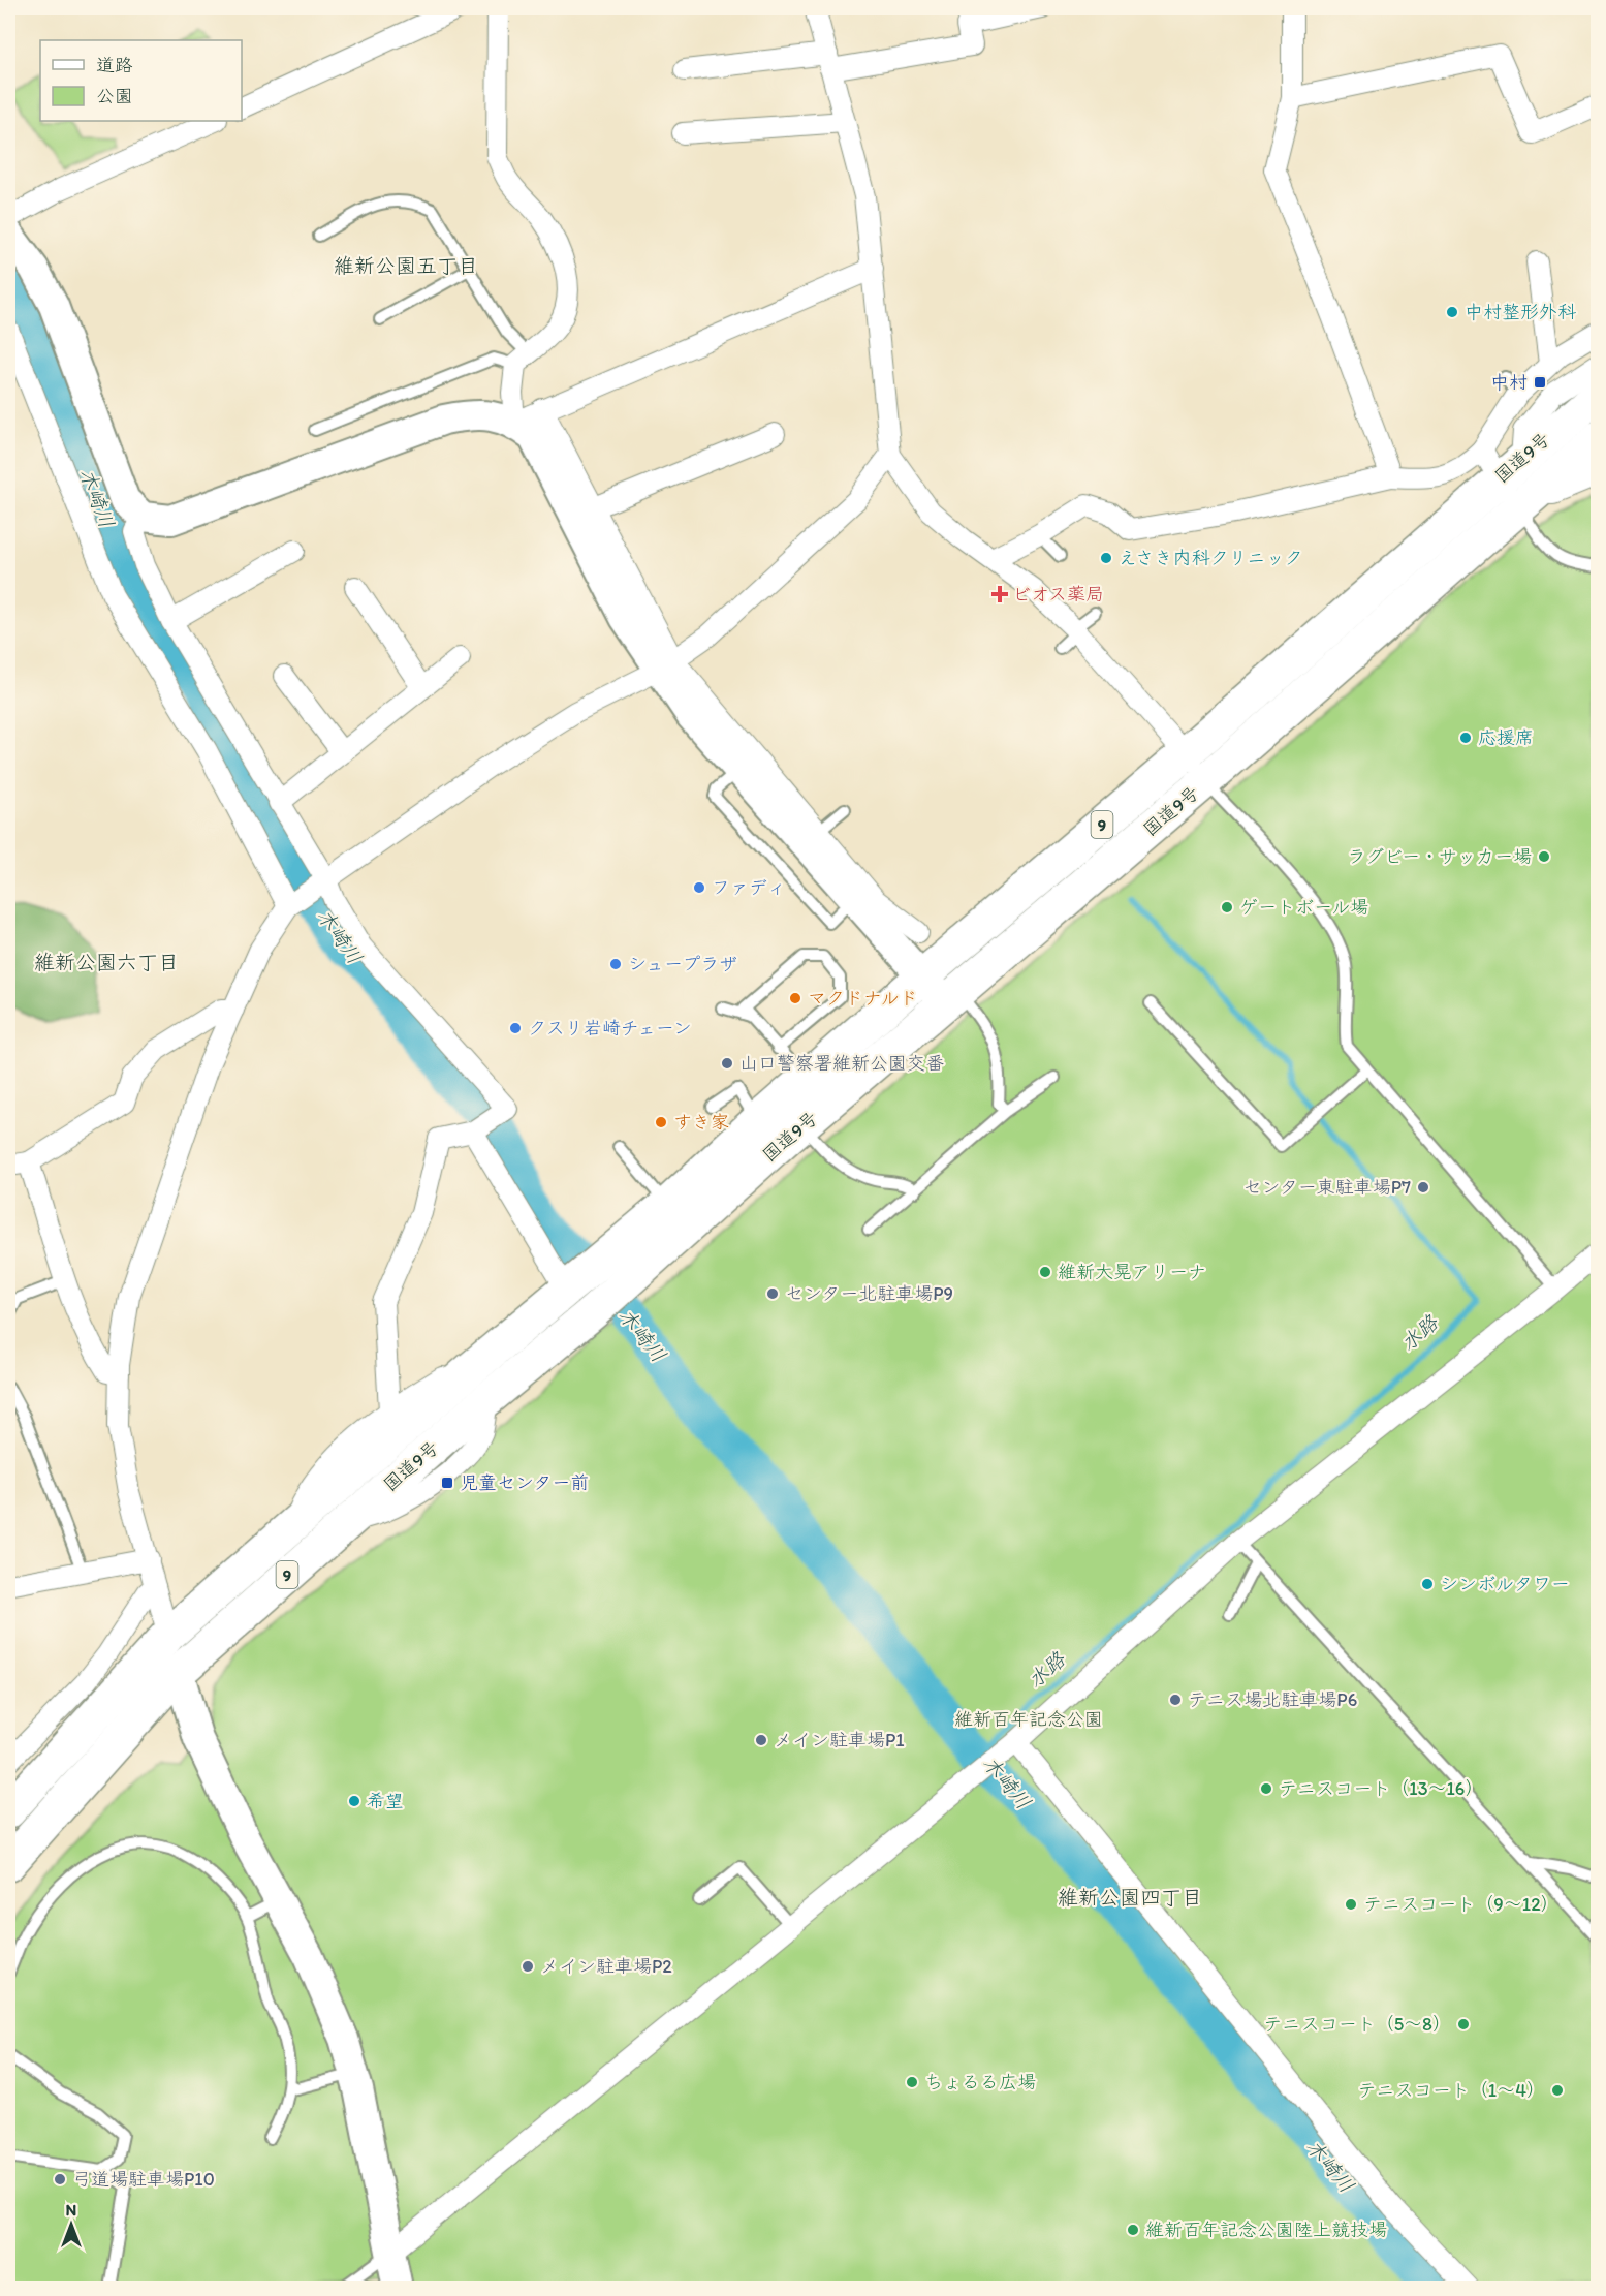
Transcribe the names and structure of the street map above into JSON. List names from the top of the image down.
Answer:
{
  "streets": {
    "highway": ["国道9号", "9"]
  },
  "districts": ["維新公園五丁目", "維新公園六丁目", "維新公園四丁目"],
  "water": ["木崎川", "水路"],
  "parks": ["維新百年記念公園"],
  "places": {
    "other": [
      "中村整形外科",
      "えさき内科クリニック",
      "応援席",
      "ラグビー・サッカー場",
      "ファディ",
      "ゲートボール場",
      "シュープラザ",
      "マクドナルド",
      "クスリ岩崎チェーン",
      "山口警察署維新公園交番",
      "すき家",
      "センター東駐車場P7",
      "維新大晃アリーナ",
      "センター北駐車場P9",
      "シンボルタワー",
      "テニス場北駐車場P6",
      "メイン駐車場P1",
      "テニスコート（13～16）",
      "希望",
      "テニスコート（9～12）",
      "メイン駐車場P2",
      "テニスコート（5～8）",
      "ちょるる広場",
      "テニスコート（1～4）",
      "弓道場駐車場P10",
      "維新百年記念公園陸上競技場"
    ],
    "transit": ["中村", "児童センター前"],
    "health": ["ビオス薬局"]
  },
  "legend": ["道路", "公園"],
  "north": "top"
}
